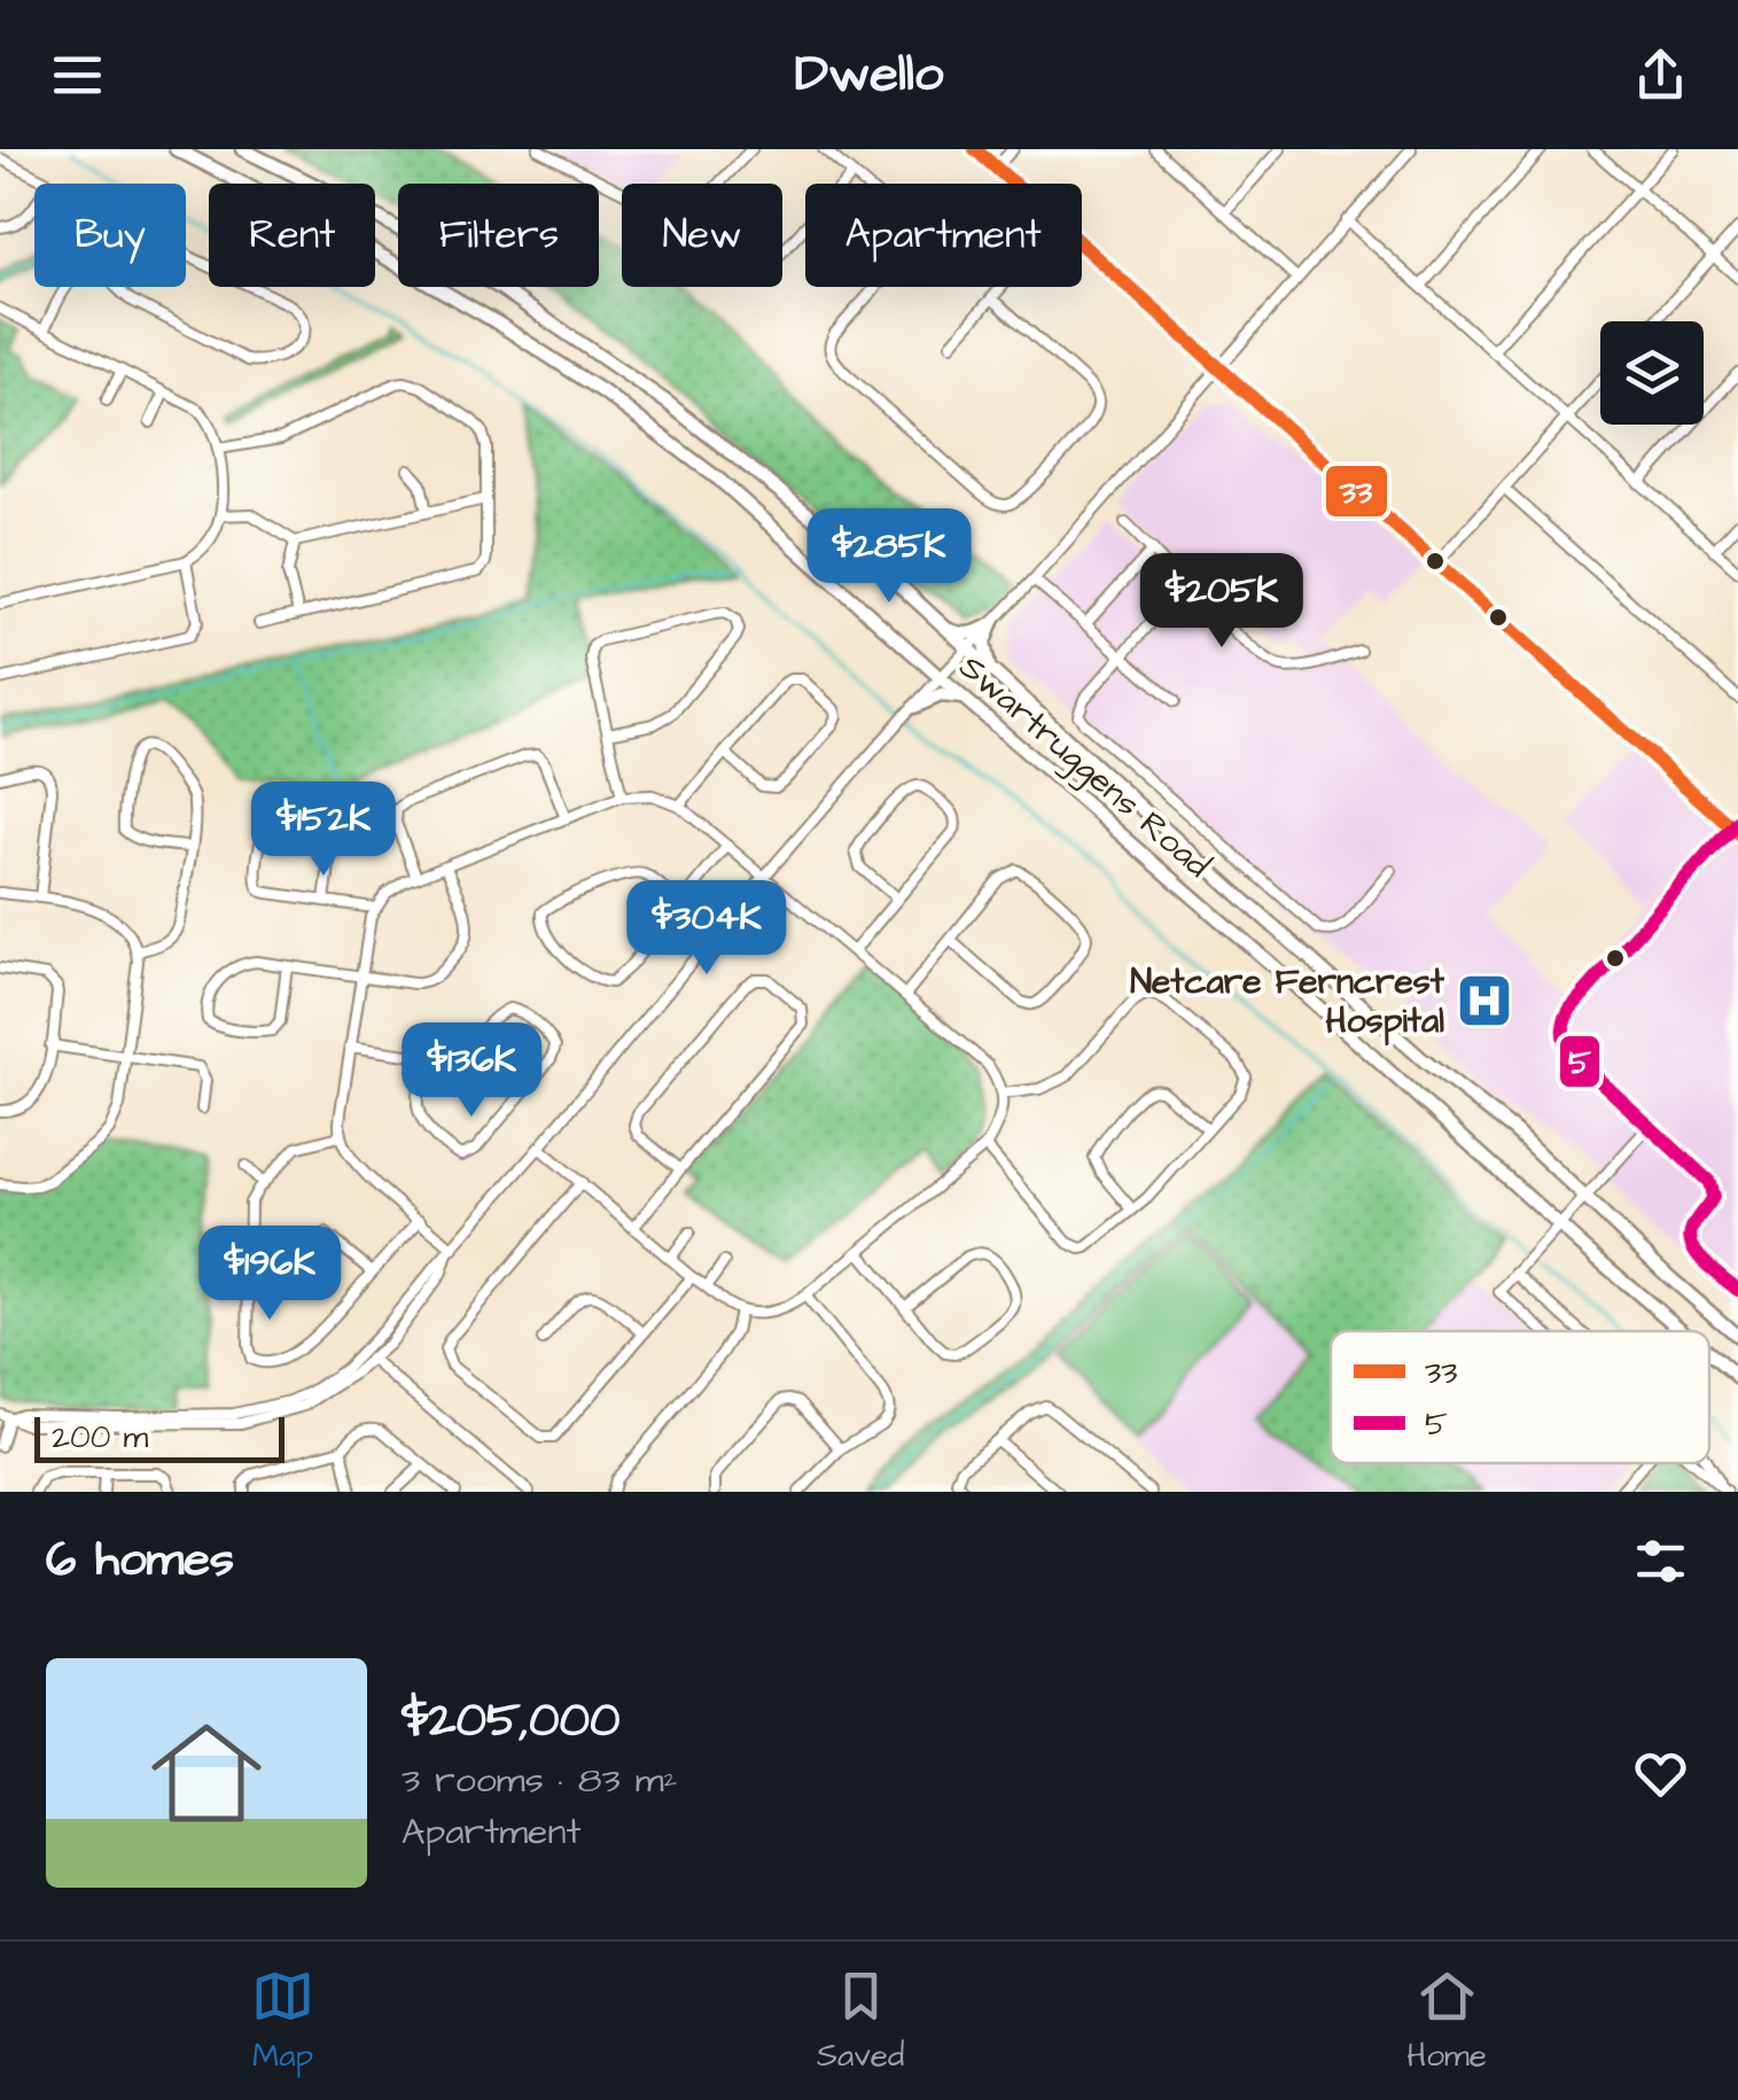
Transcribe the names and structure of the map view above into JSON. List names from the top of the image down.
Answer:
{
  "streets": {
    "main road": ["Swartruggens Road"]
  },
  "places": {
    "hospital": ["Netcare Ferncrest Hospital"]
  },
  "lines": ["transit line 33", "transit line 5"],
  "legend": ["33", "5"],
  "scale_bar": "200 m",
  "page": {
    "header": "Dwello",
    "chip": [
      "Buy",
      "Rent",
      "Filters",
      "New",
      "Apartment"
    ],
    "price": [
      "$285K",
      "$205K",
      "$152K",
      "$304K",
      "$136K",
      "$196K"
    ],
    "scale": "200 m",
    "heading": "6 homes",
    "list": [
      {
        "name": "$205,000",
        "note": "3 rooms · 83 m² · Apartment"
      }
    ],
    "tabs": ["Map", "Saved", "Home"]
  }
}
